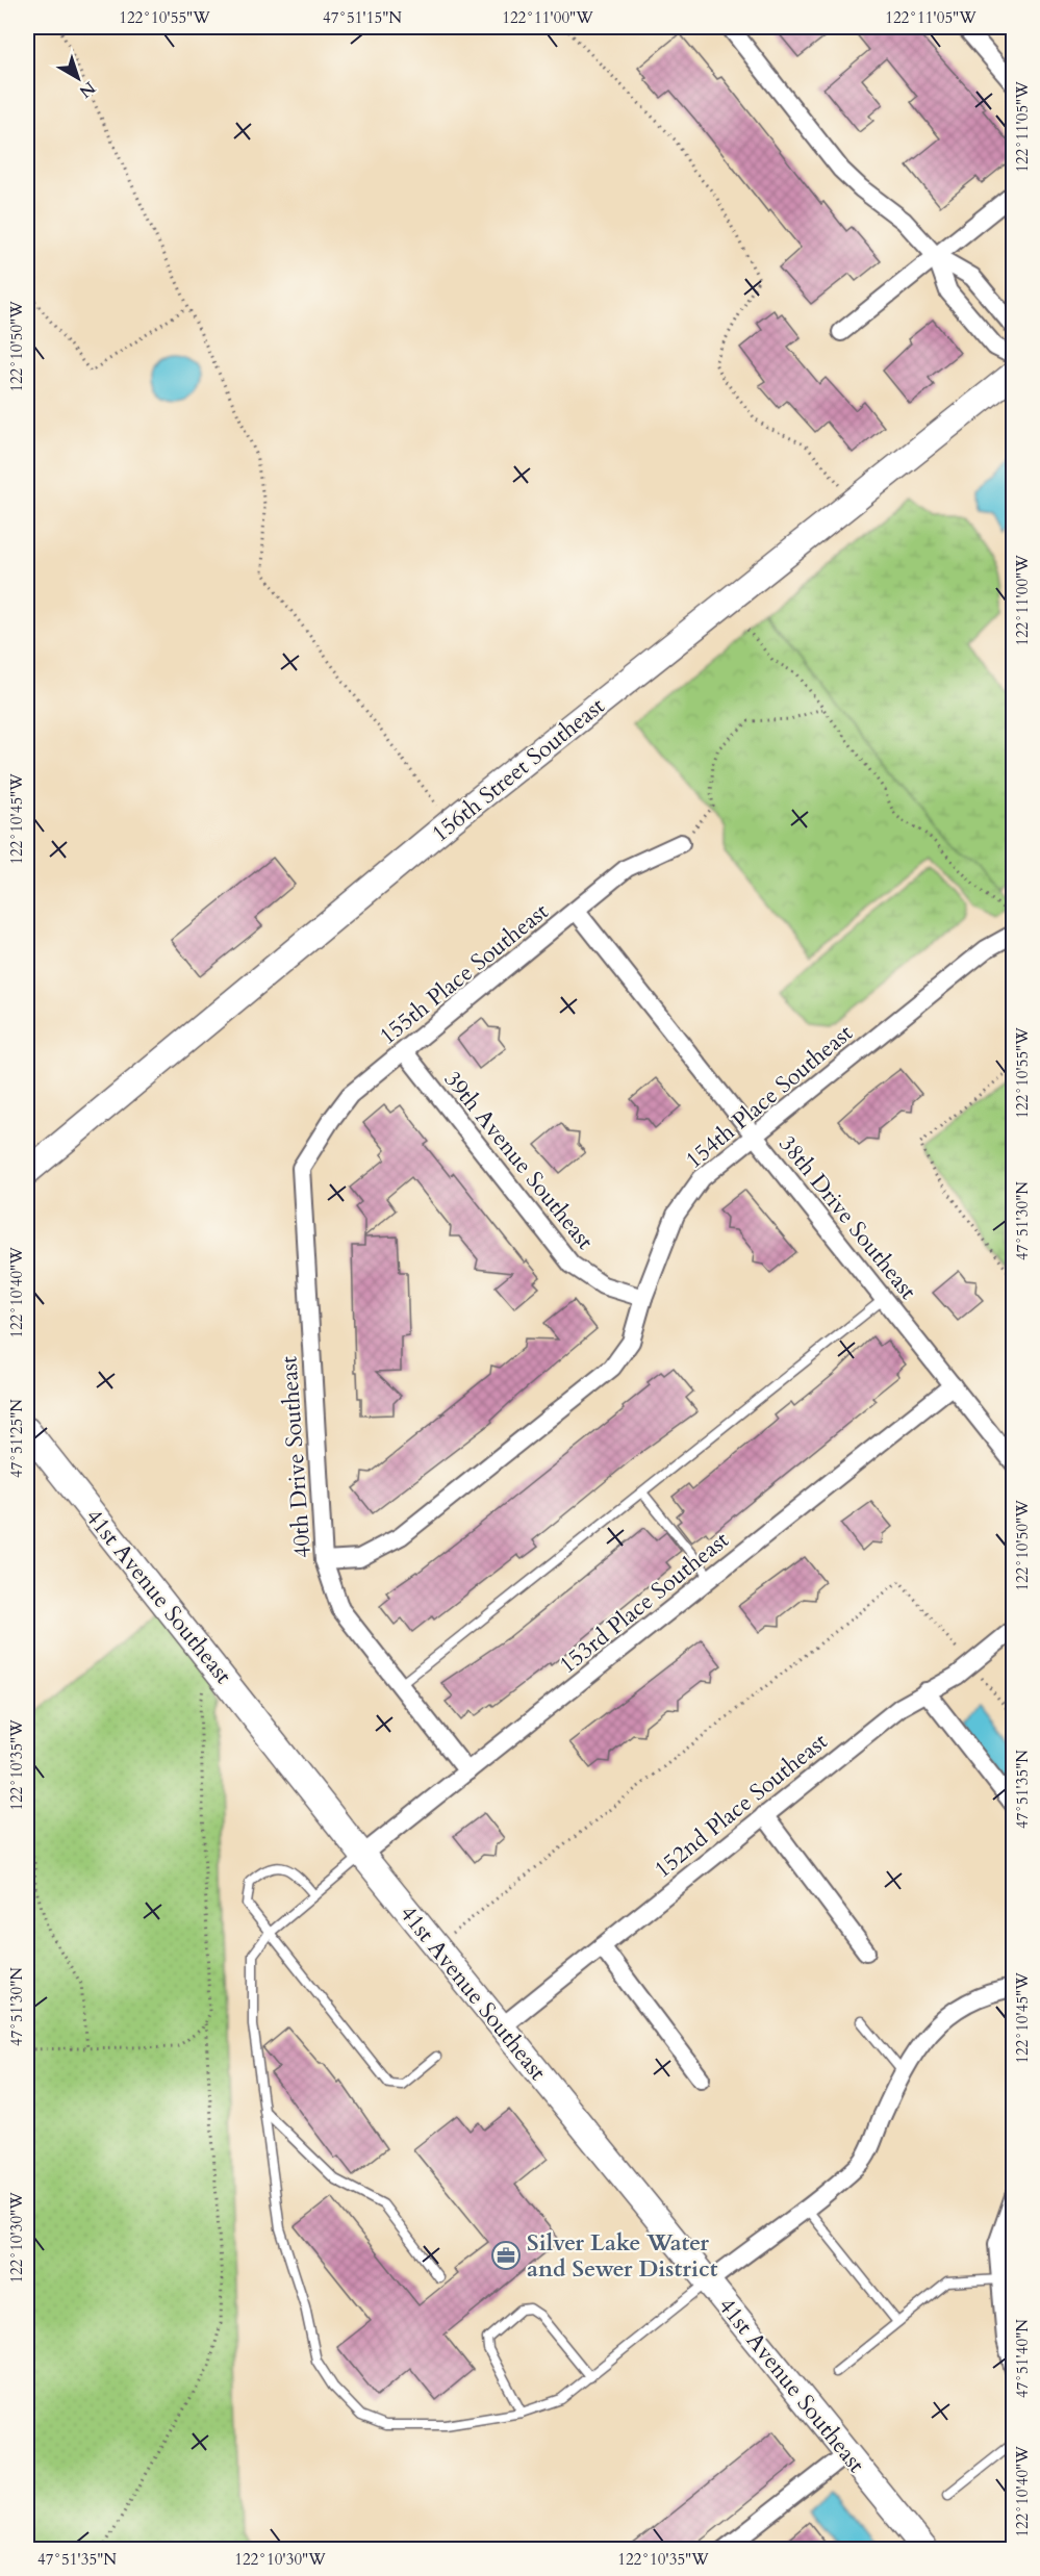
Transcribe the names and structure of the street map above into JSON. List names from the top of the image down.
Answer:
{
  "streets": {
    "street": [
      "156th Street Southeast",
      "155th Place Southeast",
      "154th Place Southeast",
      "39th Avenue Southeast",
      "38th Drive Southeast",
      "40th Drive Southeast",
      "41st Avenue Southeast",
      "153rd Place Southeast",
      "152nd Place Southeast"
    ]
  },
  "crossings": [
    ["155th Place Southeast", "39th Avenue Southeast"],
    ["155th Place Southeast", "38th Drive Southeast"],
    ["155th Place Southeast", "40th Drive Southeast"],
    ["154th Place Southeast", "39th Avenue Southeast"],
    ["154th Place Southeast", "38th Drive Southeast"],
    ["154th Place Southeast", "40th Drive Southeast"],
    ["38th Drive Southeast", "153rd Place Southeast"],
    ["40th Drive Southeast", "153rd Place Southeast"],
    ["41st Avenue Southeast", "153rd Place Southeast"],
    ["41st Avenue Southeast", "152nd Place Southeast"]
  ],
  "places": {
    "office": ["Silver Lake Water and Sewer District"]
  },
  "north": "bottom right",
  "coordinates": [
    "122°10'55\"W",
    "47°51'15\"N",
    "122°11'00\"W",
    "122°11'05\"W",
    "122°10'50\"W",
    "122°10'45\"W",
    "47°51'30\"N",
    "122°10'40\"W",
    "47°51'25\"N",
    "122°10'35\"W",
    "47°51'35\"N",
    "122°10'30\"W",
    "47°51'40\"N"
  ]
}
